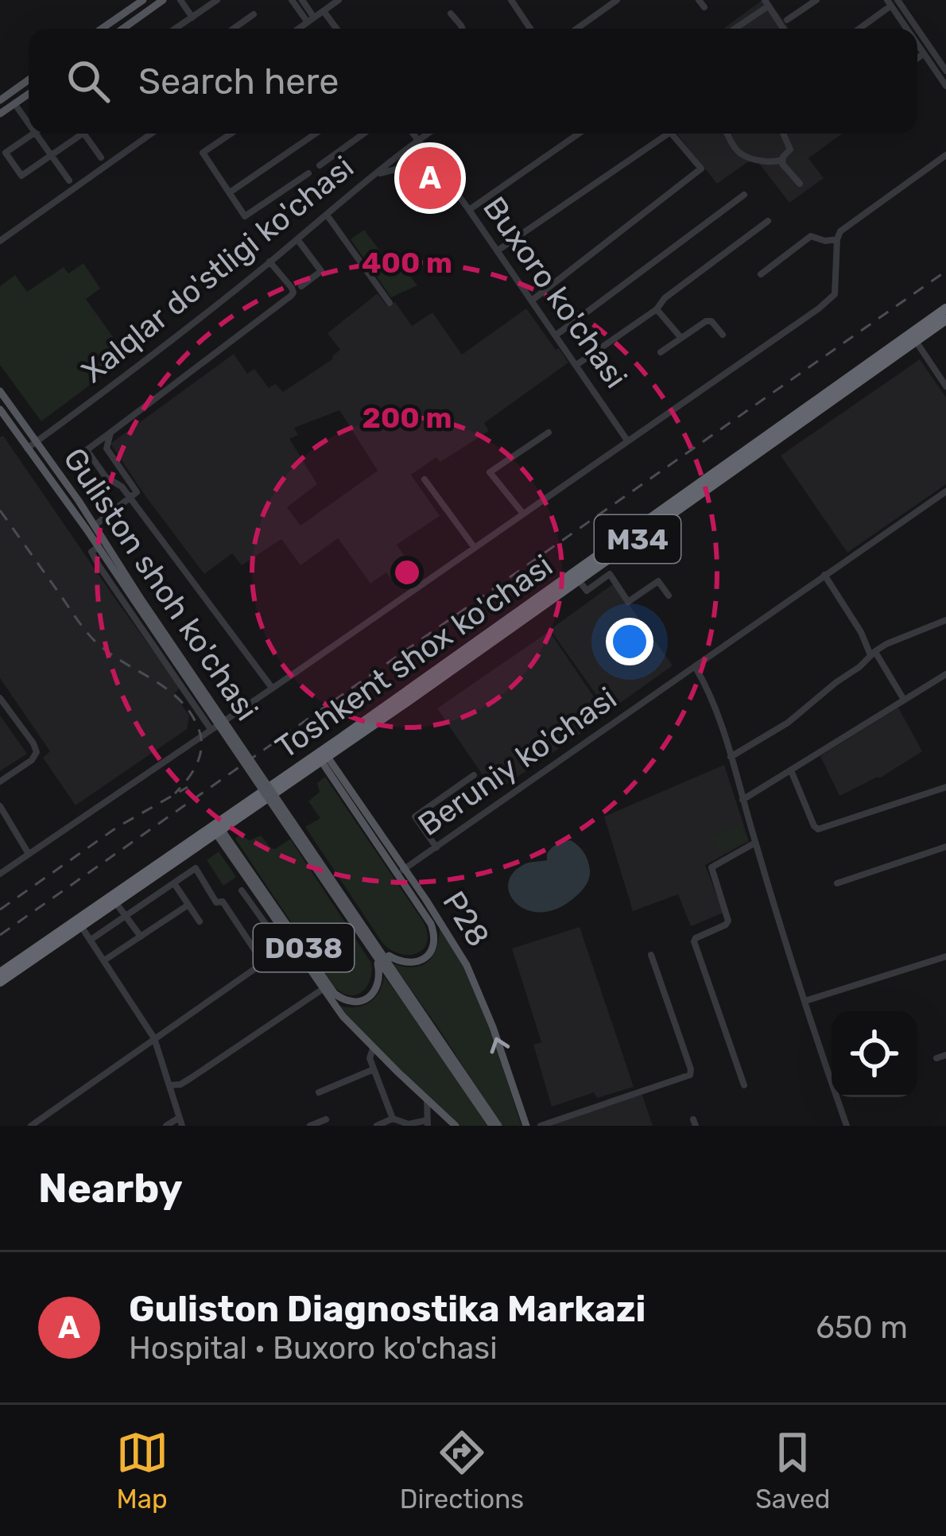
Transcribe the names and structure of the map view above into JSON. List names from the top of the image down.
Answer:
{
  "streets": {
    "highway": ["M34", "Toshkent shox ko'chasi"],
    "main road": ["Guliston shoh ko'chasi", "Р28", "D038"],
    "street": ["Xalqlar do'stligi ko'chasi", "Buxoro ko'chasi", "Beruniy ko'chasi"]
  },
  "crossings": [
    ["Xalqlar do'stligi ko'chasi", "Buxoro ko'chasi"],
    ["Xalqlar do'stligi ko'chasi", "Guliston shoh ko'chasi"],
    ["Guliston shoh ko'chasi", "D038"],
    ["Toshkent shox ko'chasi", "Р28"],
    ["Toshkent shox ko'chasi", "D038"],
    ["Beruniy ko'chasi", "Р28"],
    ["Beruniy ko'chasi", "D038"],
    ["Р28", "D038"]
  ],
  "one_way": ["Р28"],
  "page": {
    "search": "Search here",
    "pins": "A",
    "heading": "Nearby",
    "list": [
      {
        "mark": "A",
        "name": "Guliston Diagnostika Markazi",
        "note": "Hospital · Buxoro ko'chasi",
        "value": "650 m"
      }
    ],
    "nav": ["Map", "Directions", "Saved"]
  },
  "rings": ["400 m", "200 m"]
}
